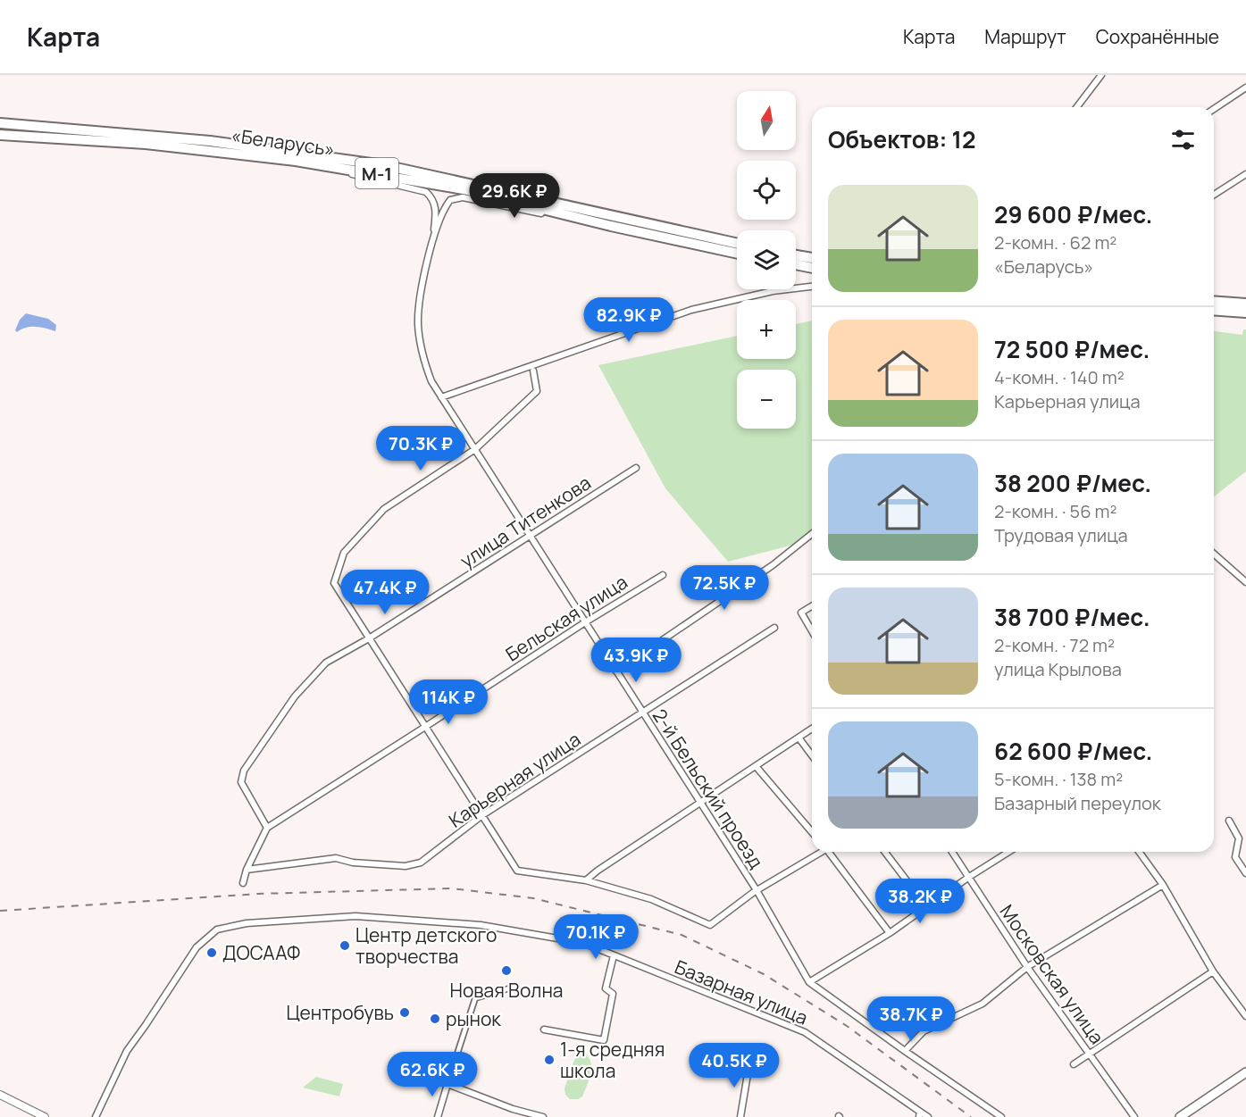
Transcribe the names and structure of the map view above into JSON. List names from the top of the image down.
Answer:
{
  "streets": {
    "highway": ["«Беларусь»", "М-1"],
    "street": [
      "улица Титенкова",
      "Бельская улица",
      "Карьерная улица",
      "2-й Бельский проезд",
      "Московская улица",
      "Базарная улица"
    ]
  },
  "crossings": [
    ["улица Титенкова", "Бельская улица"],
    ["улица Титенкова", "2-й Бельский проезд"],
    ["Бельская улица", "2-й Бельский проезд"],
    ["Карьерная улица", "2-й Бельский проезд"]
  ],
  "places": [
    "Центр детского творчества",
    "ДОСААФ",
    "Новая Волна",
    "Центробувь",
    "рынок",
    "1-я средняя школа"
  ],
  "north": "top",
  "page": {
    "header": "Карта",
    "nav": ["Карта", "Маршрут", "Сохранённые"],
    "map_buttons": ["+", "−"],
    "heading": "Объектов: 12",
    "list": [
      {
        "name": "29 600 ₽/мес.",
        "note": "2-комн. · 62 m² · «Беларусь»"
      },
      {
        "name": "72 500 ₽/мес.",
        "note": "4-комн. · 140 m² · Карьерная улица"
      },
      {
        "name": "38 200 ₽/мес.",
        "note": "2-комн. · 56 m² · Трудовая улица"
      },
      {
        "name": "38 700 ₽/мес.",
        "note": "2-комн. · 72 m² · улица Крылова"
      },
      {
        "name": "62 600 ₽/мес.",
        "note": "5-комн. · 138 m² · Базарный переулок"
      }
    ],
    "price": [
      "29.6K ₽",
      "82.9K ₽",
      "70.3K ₽",
      "72.5K ₽",
      "47.4K ₽",
      "43.9K ₽",
      "114K ₽",
      "38.2K ₽",
      "70.1K ₽",
      "38.7K ₽",
      "40.5K ₽",
      "62.6K ₽"
    ]
  }
}
